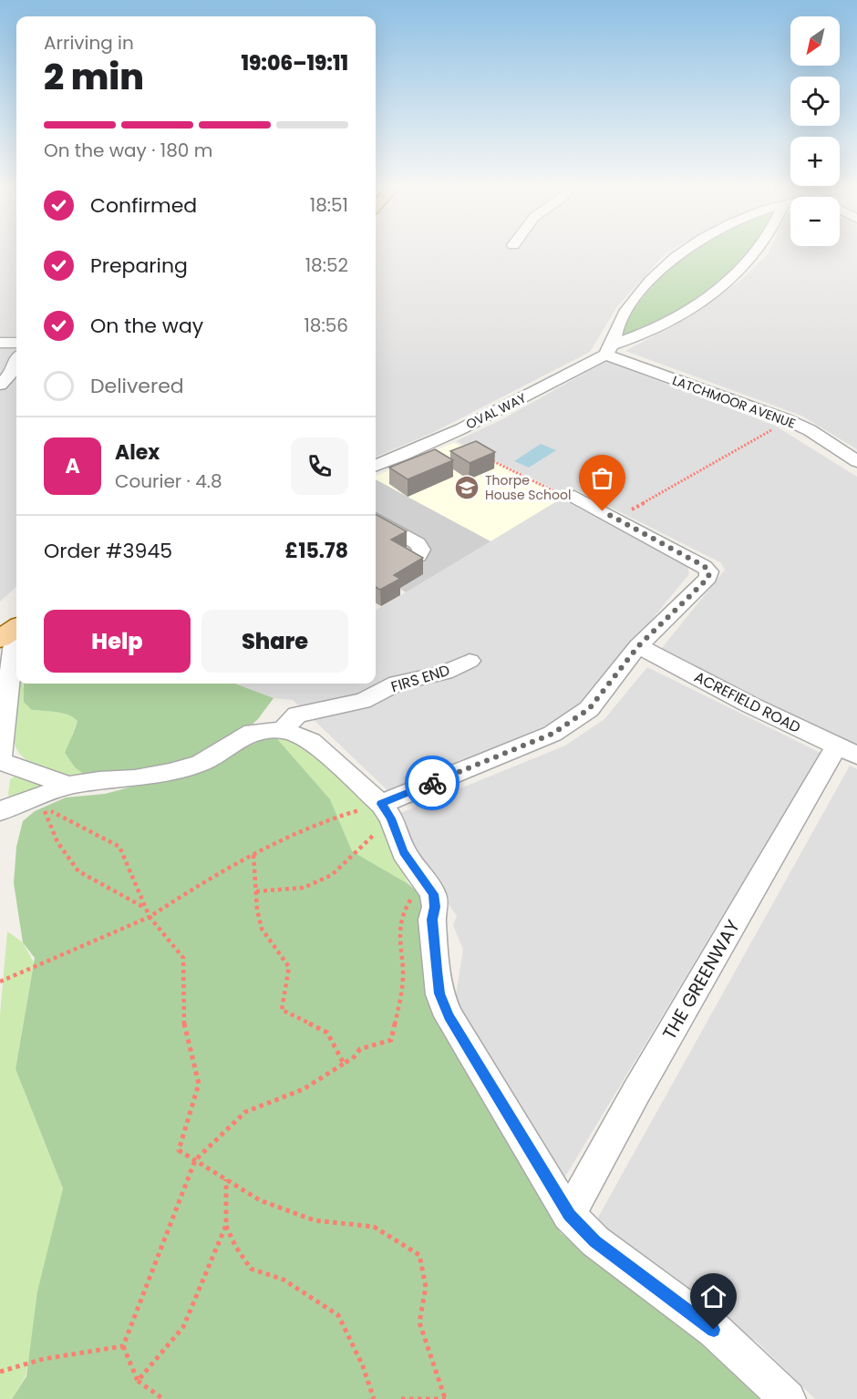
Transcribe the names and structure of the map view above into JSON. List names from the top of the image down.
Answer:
{
  "streets": {
    "street": [
      "LATCHMOOR AVENUE",
      "OVAL WAY",
      "FIRS END",
      "ACREFIELD ROAD",
      "THE GREENWAY"
    ]
  },
  "crossings": [
    ["LATCHMOOR AVENUE", "OVAL WAY"],
    ["ACREFIELD ROAD", "THE GREENWAY"]
  ],
  "places": {
    "school or university": ["Thorpe House School"]
  },
  "north": "bottom left",
  "page": {
    "map_buttons": ["+", "−"],
    "heading": ["2 min", "Arriving in", "19:06–19:11"],
    "panel": [
      "Alex",
      "Courier · 4.8",
      "Order #3945",
      "£15.78"
    ],
    "bar": "On the way · 180 m",
    "list": [
      ["Confirmed", "18:51"],
      ["Preparing", "18:52"],
      ["On the way", "18:56"],
      "Delivered"
    ],
    "round": "A",
    "buttons": ["Help", "Share"]
  }
}
